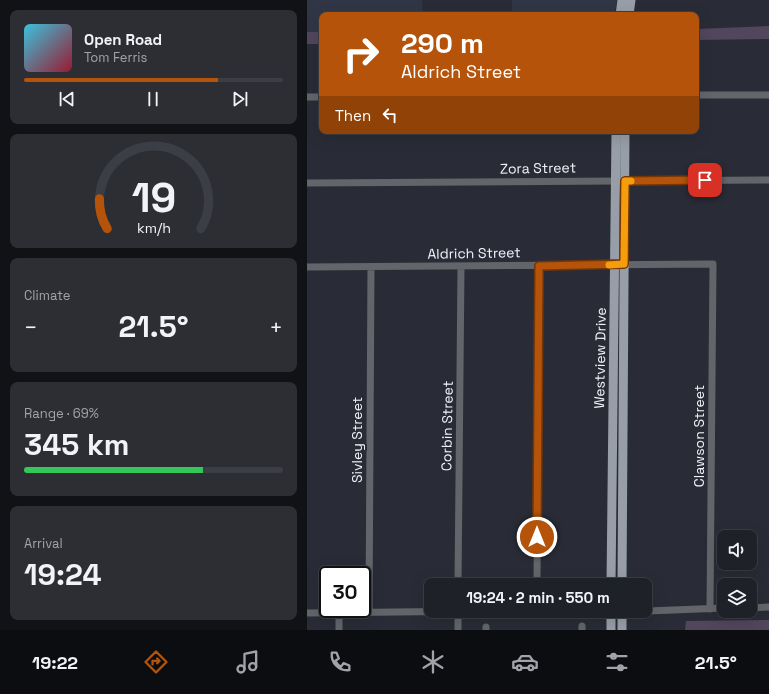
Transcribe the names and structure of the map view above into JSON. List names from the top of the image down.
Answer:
{
  "streets": {
    "main road": ["Westview Drive"],
    "street": [
      "Zora Street",
      "Aldrich Street",
      "Corbin Street",
      "Clawson Street",
      "Sivley Street"
    ]
  },
  "crossings": [
    ["Zora Street", "Westview Drive"],
    ["Aldrich Street", "Westview Drive"],
    ["Aldrich Street", "Corbin Street"],
    ["Aldrich Street", "Clawson Street"],
    ["Aldrich Street", "Sivley Street"]
  ],
  "page": {
    "turn": ["290 m", "Aldrich Street"],
    "song": ["Open Road", "Tom Ferris"],
    "then": "Then",
    "tile": [
      "Climate",
      ["Range · 69%", "345 km"],
      ["Arrival", "19:24"]
    ],
    "heat": ["−", "21.5°", "+"],
    "limit": "30",
    "trip": "19:24 · 2 min · 550 m",
    "tabs": ["19:22", "21.5°"],
    "gauge": ["19", "km/h"]
  }
}
